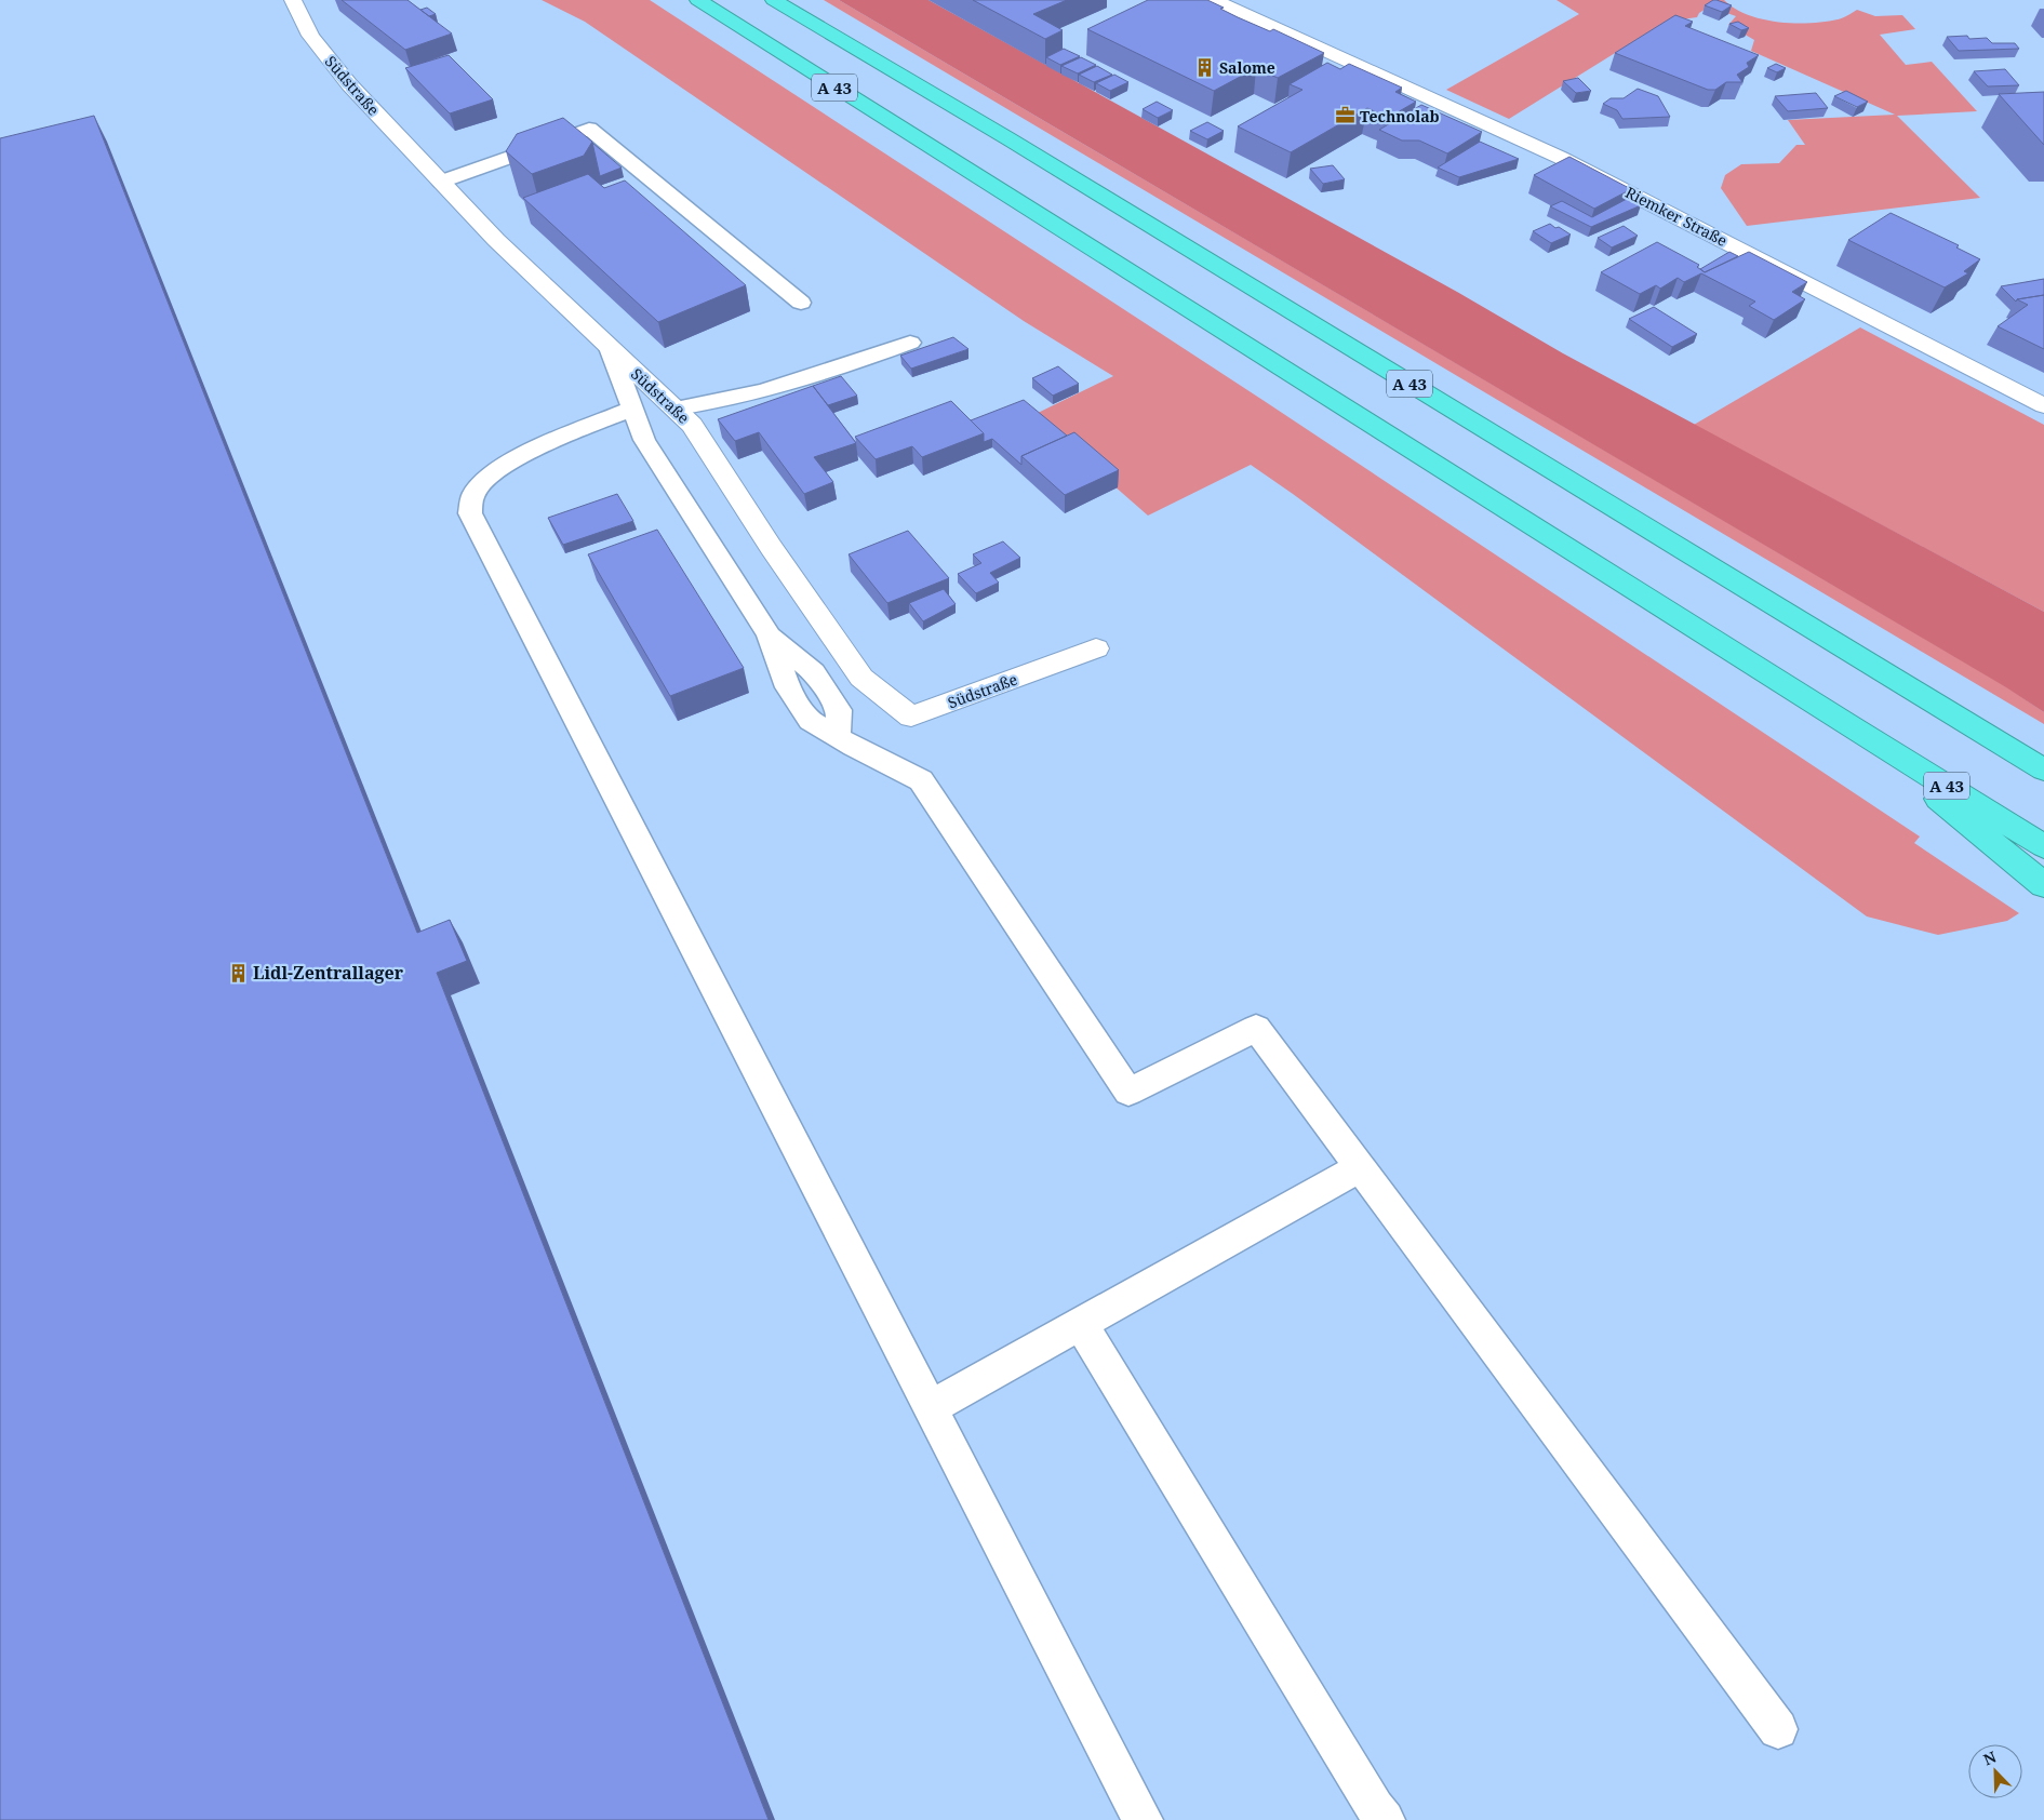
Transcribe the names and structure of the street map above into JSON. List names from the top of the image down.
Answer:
{
  "streets": {
    "highway": ["A 43"],
    "street": ["Südstraße", "Riemker Straße"]
  },
  "places": {
    "building": ["Salome", "Lidl-Zentrallager"],
    "office": ["Technolab"]
  },
  "north": "top left"
}
